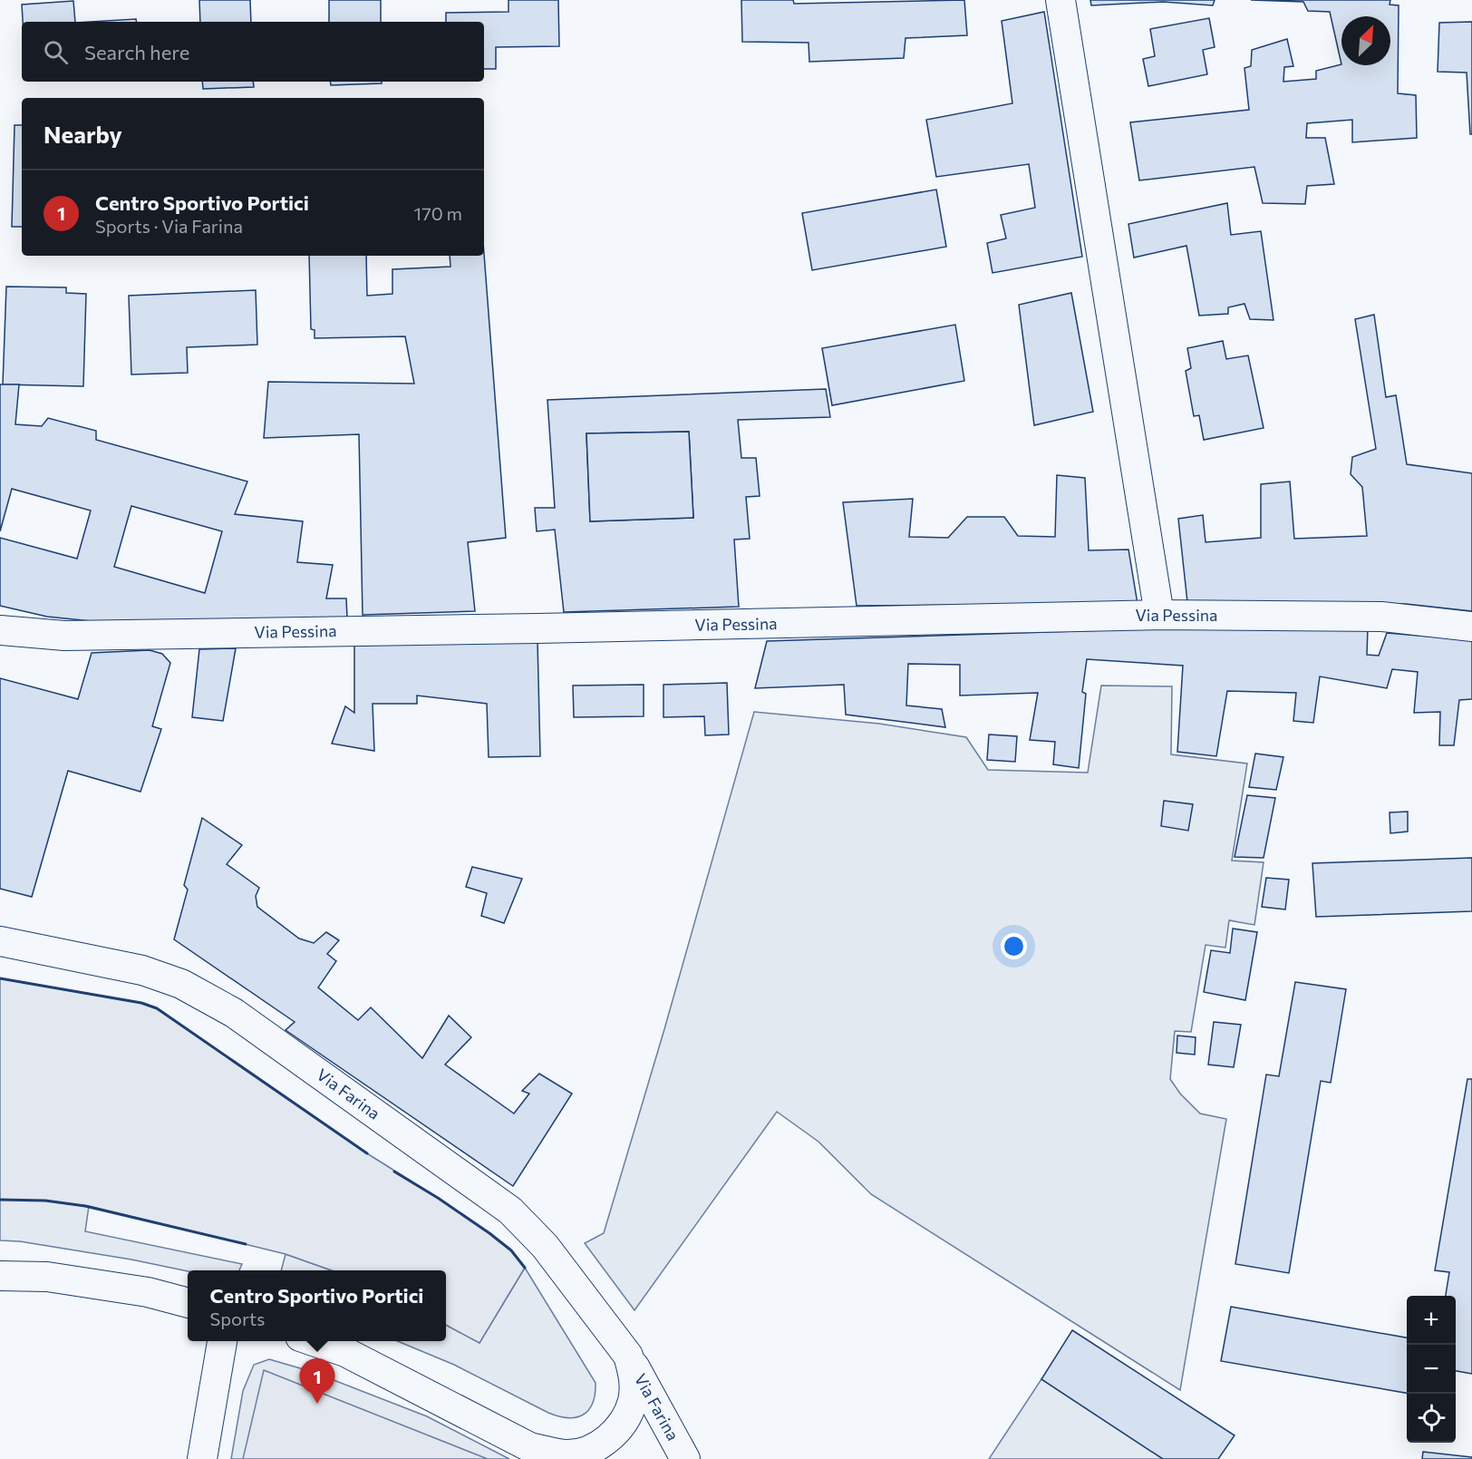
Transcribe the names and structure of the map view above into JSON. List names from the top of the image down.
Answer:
{
  "streets": {
    "street": ["Via Pessina", "Via Farina"]
  },
  "north": "top right",
  "page": {
    "search": "Search here",
    "heading": "Nearby",
    "list": [
      {
        "mark": "1",
        "name": "Centro Sportivo Portici",
        "note": "Sports · Via Farina",
        "value": "170 m"
      }
    ],
    "popup": ["Centro Sportivo Portici", "Sports"],
    "map_buttons": ["+", "−"],
    "pins": "1"
  }
}
